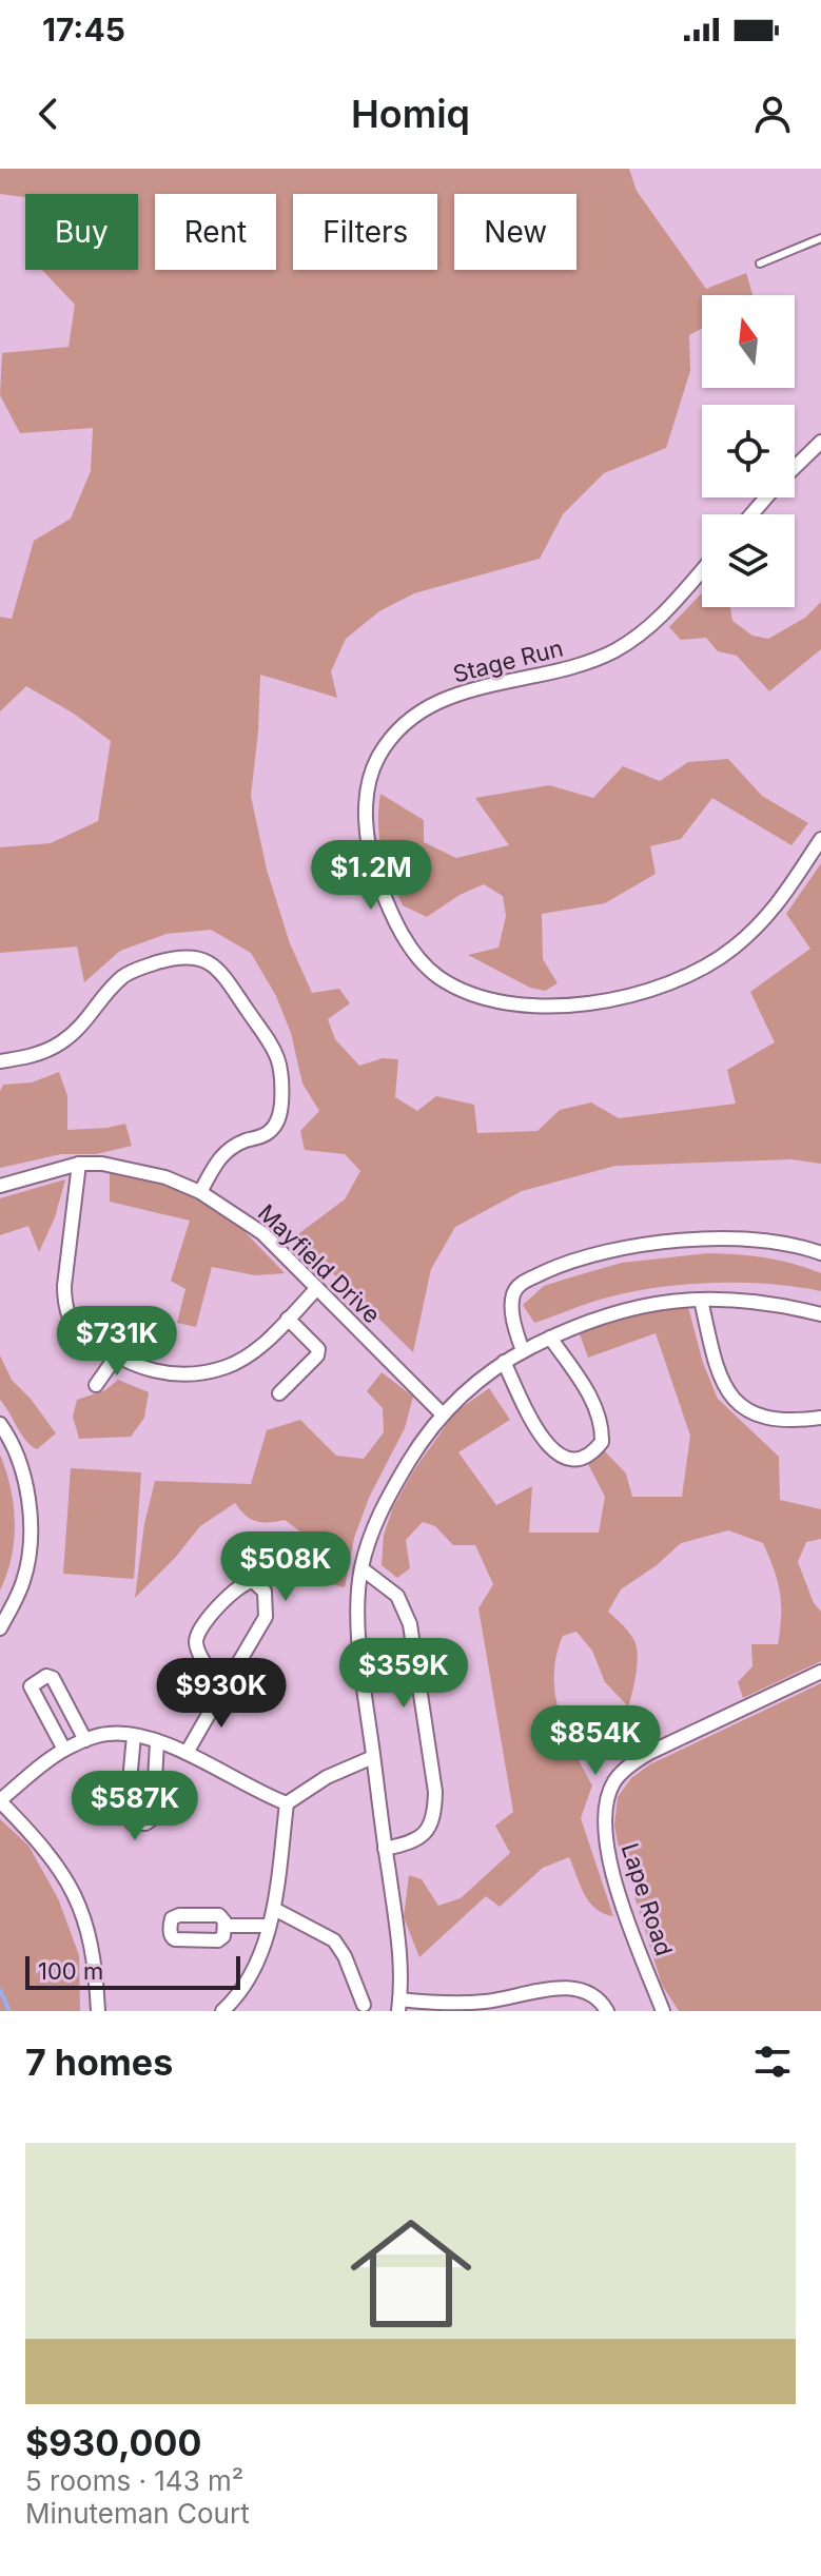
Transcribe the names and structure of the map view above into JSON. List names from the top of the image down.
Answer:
{
  "streets": {
    "street": ["Stage Run", "Mayfield Drive", "Lape Road"]
  },
  "scale_bar": "100 m",
  "north": "top",
  "page": {
    "status": "17:45",
    "header": "Homiq",
    "chip": [
      "Buy",
      "Rent",
      "Filters",
      "New"
    ],
    "price": [
      "$1.2M",
      "$731K",
      "$508K",
      "$359K",
      "$930K",
      "$854K",
      "$587K"
    ],
    "scale": "100 m",
    "heading": "7 homes",
    "list": [
      {
        "name": "$930,000",
        "note": "5 rooms · 143 m² · Minuteman Court"
      }
    ]
  }
}
